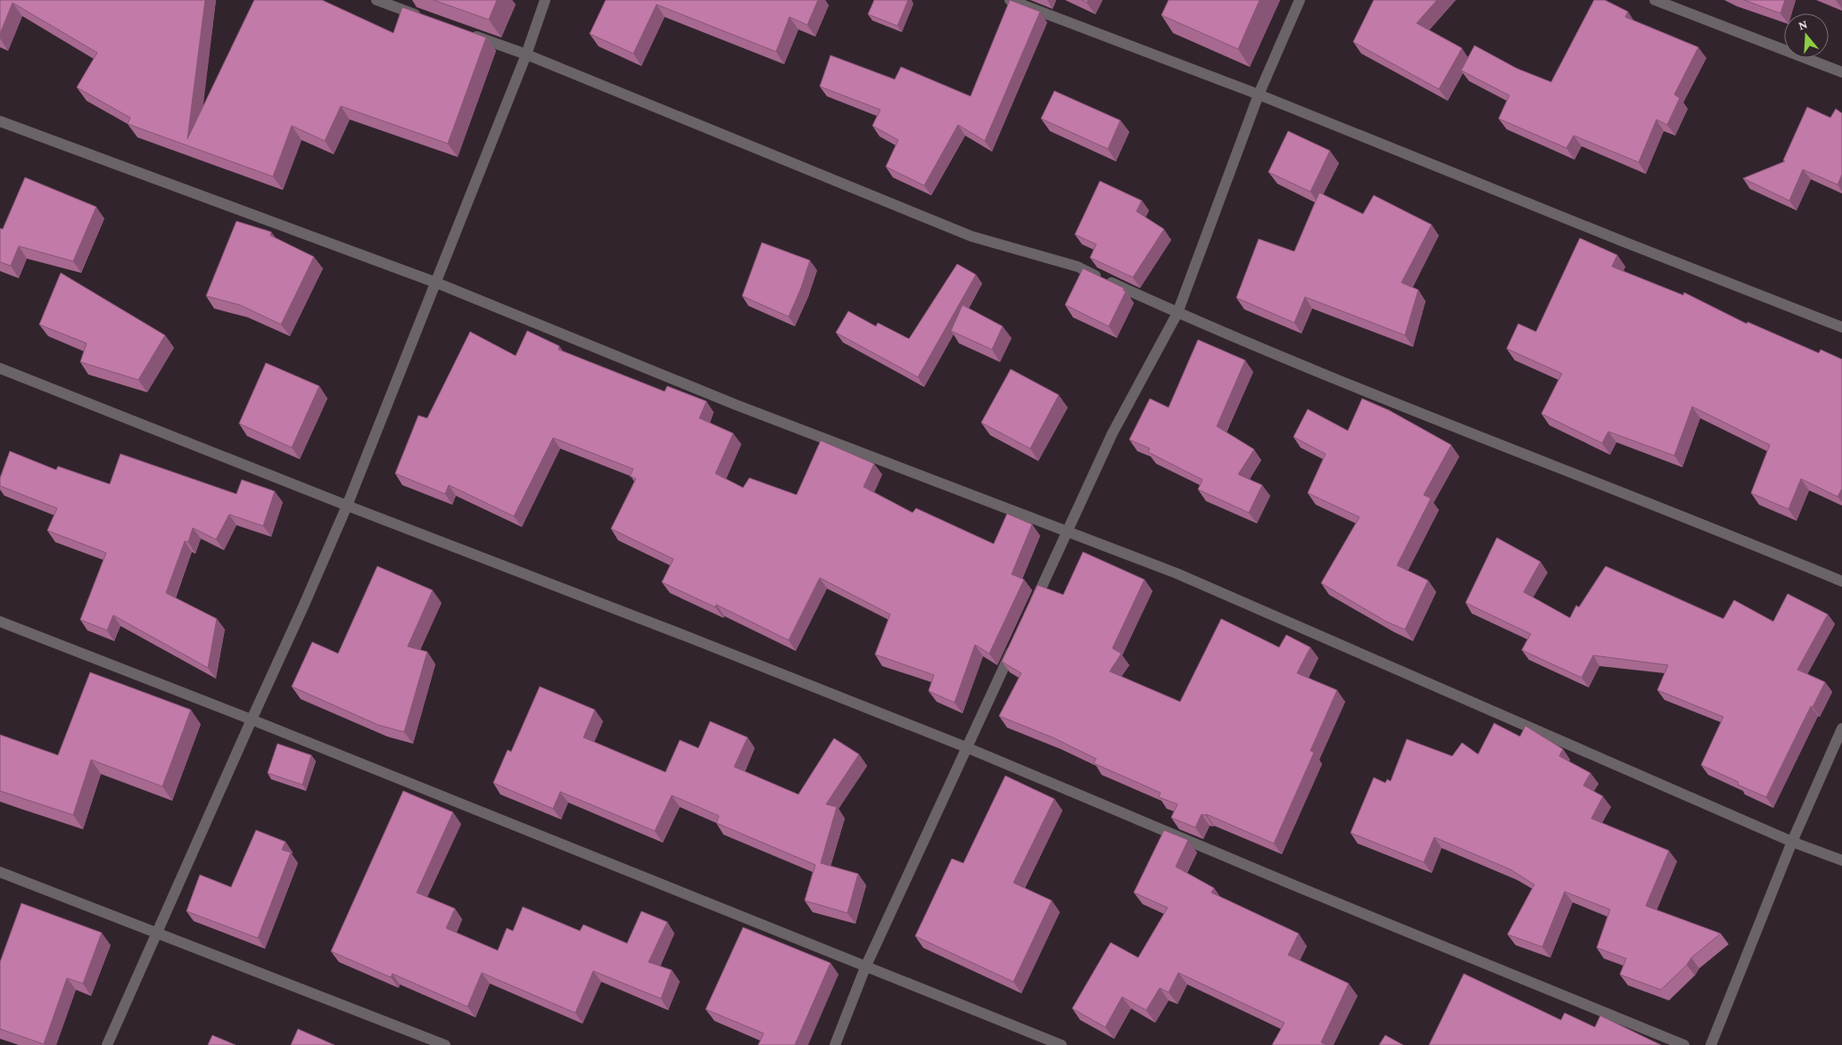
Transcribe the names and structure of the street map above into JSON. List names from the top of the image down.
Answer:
{
  "north": "top"
}
